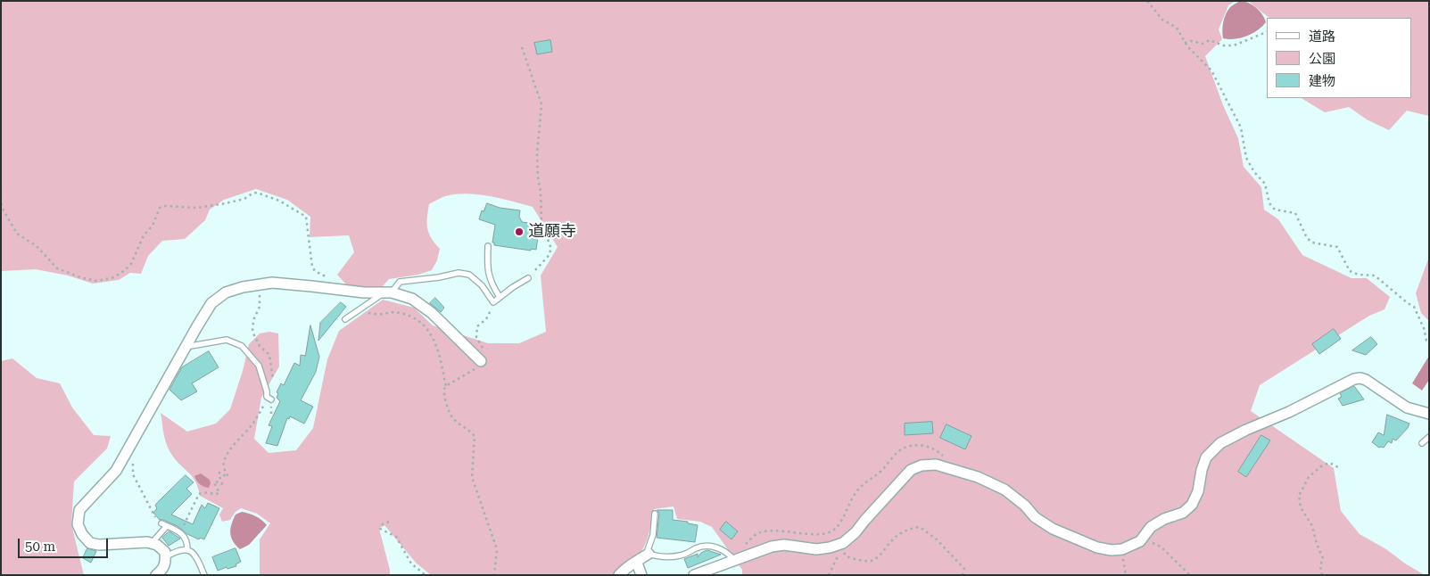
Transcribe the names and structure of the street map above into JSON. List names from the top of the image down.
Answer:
{
  "places": ["道願寺"],
  "legend": ["道路", "公園", "建物"],
  "scale_bar": "50 m"
}
